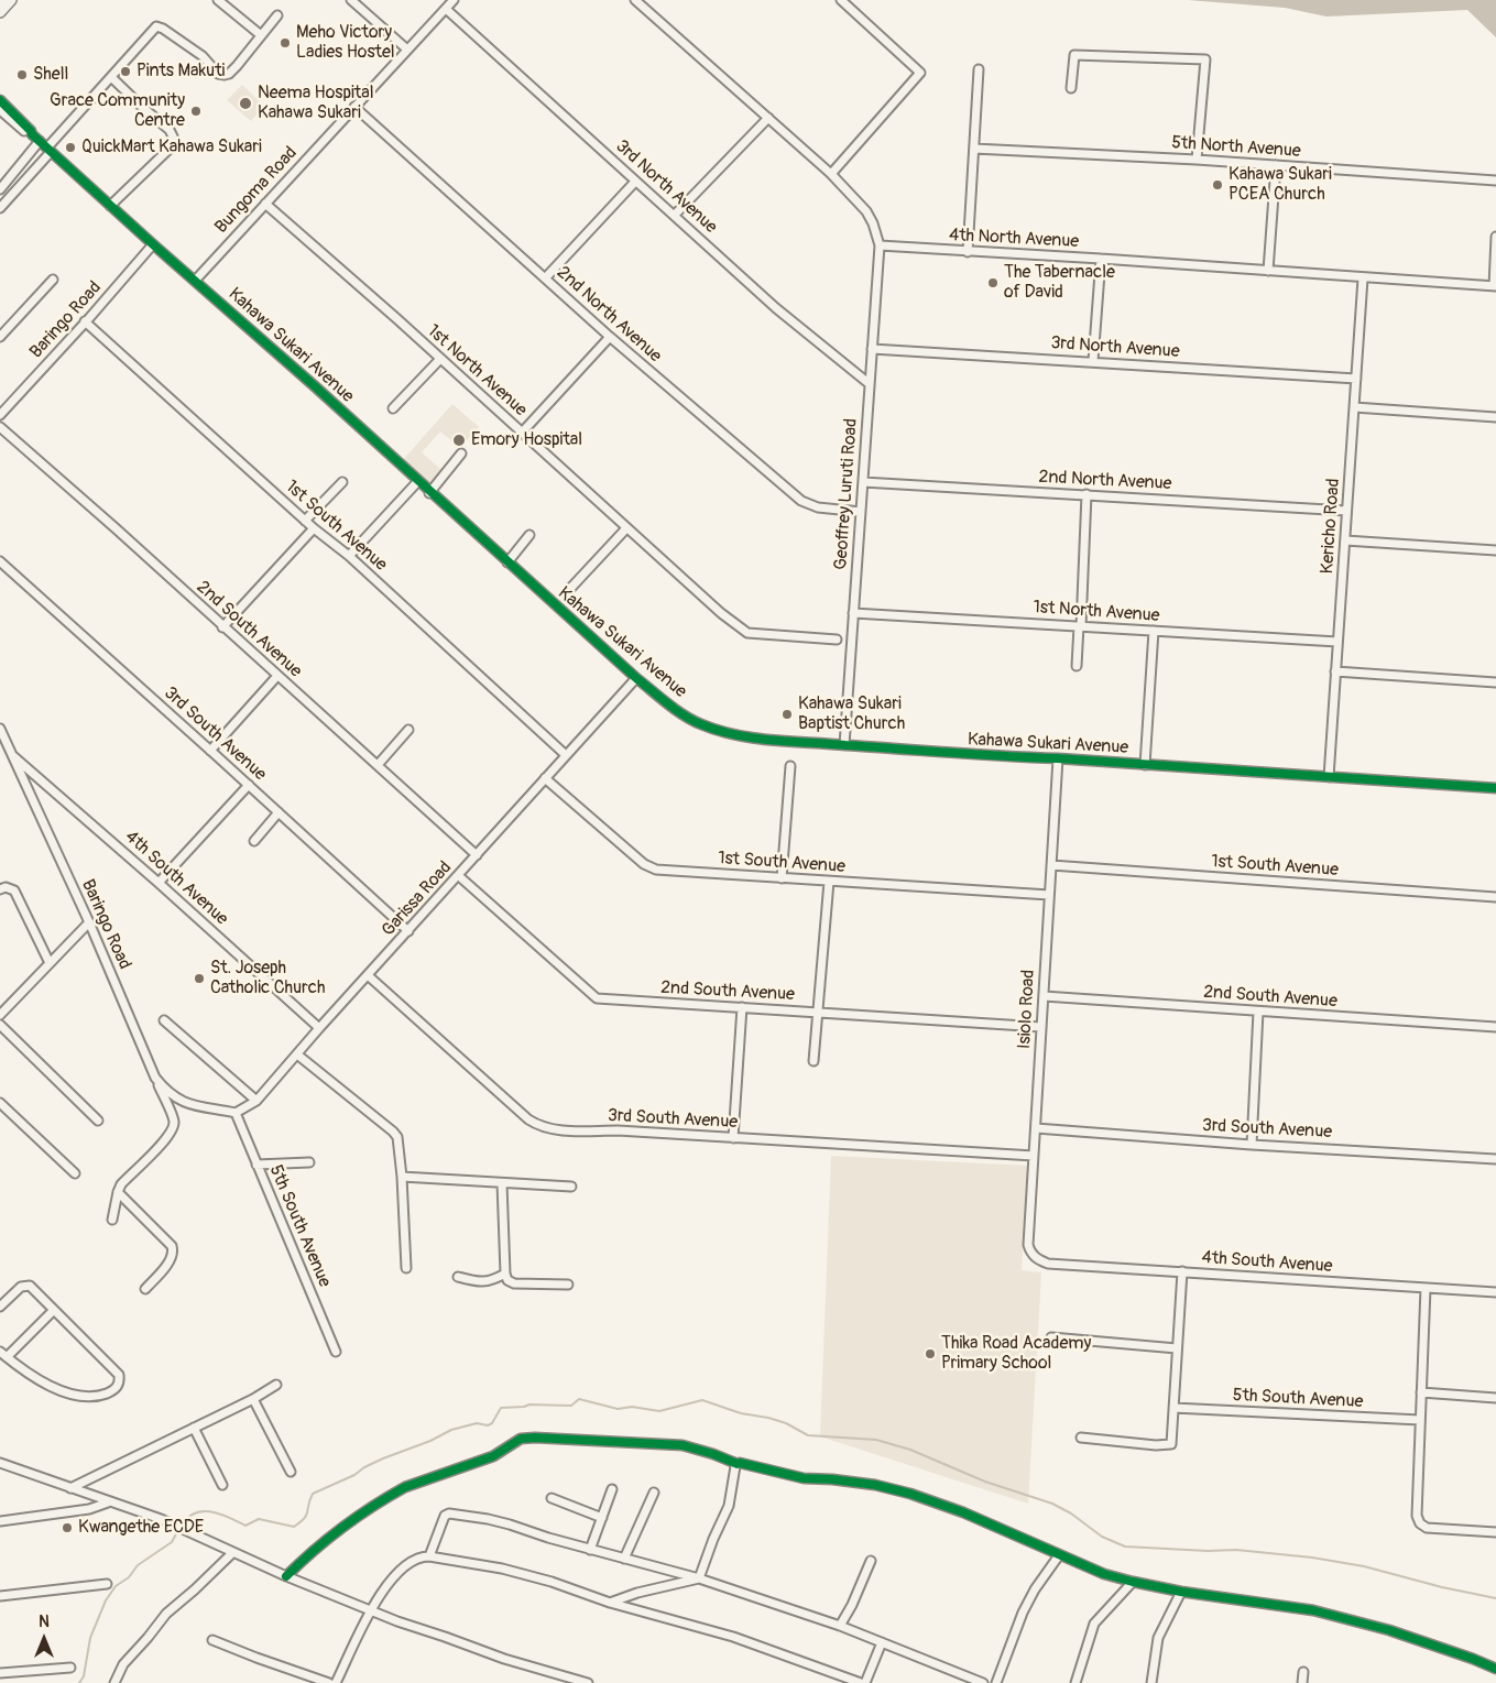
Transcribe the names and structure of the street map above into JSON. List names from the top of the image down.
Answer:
{
  "streets": {
    "street": [
      "5th North Avenue",
      "3rd North Avenue",
      "Bungoma Road",
      "4th North Avenue",
      "2nd North Avenue",
      "Baringo Road",
      "Kahawa Sukari Avenue",
      "1st North Avenue",
      "Geoffrey Luruti Road",
      "1st South Avenue",
      "Kericho Road",
      "2nd South Avenue",
      "3rd South Avenue",
      "4th South Avenue",
      "Garissa Road",
      "Isiolo Road",
      "5th South Avenue"
    ]
  },
  "crossings": [
    ["3rd North Avenue", "Bungoma Road"],
    ["3rd North Avenue", "Geoffrey Luruti Road"],
    ["3rd North Avenue", "Kericho Road"],
    ["Bungoma Road", "2nd North Avenue"],
    ["Bungoma Road", "Kahawa Sukari Avenue"],
    ["Bungoma Road", "1st North Avenue"],
    ["4th North Avenue", "Geoffrey Luruti Road"],
    ["4th North Avenue", "Kericho Road"],
    ["2nd North Avenue", "Geoffrey Luruti Road"],
    ["2nd North Avenue", "Kericho Road"],
    ["Baringo Road", "Kahawa Sukari Avenue"],
    ["Baringo Road", "1st South Avenue"],
    ["Baringo Road", "4th South Avenue"],
    ["Baringo Road", "Garissa Road"],
    ["Baringo Road", "5th South Avenue"],
    ["Kahawa Sukari Avenue", "Geoffrey Luruti Road"],
    ["Kahawa Sukari Avenue", "Kericho Road"],
    ["Kahawa Sukari Avenue", "Garissa Road"],
    ["Kahawa Sukari Avenue", "Isiolo Road"],
    ["1st North Avenue", "Geoffrey Luruti Road"],
    ["1st North Avenue", "Kericho Road"],
    ["1st South Avenue", "Garissa Road"],
    ["1st South Avenue", "Isiolo Road"],
    ["2nd South Avenue", "Garissa Road"],
    ["2nd South Avenue", "Isiolo Road"],
    ["3rd South Avenue", "Garissa Road"],
    ["3rd South Avenue", "Isiolo Road"],
    ["4th South Avenue", "Garissa Road"],
    ["4th South Avenue", "Isiolo Road"],
    ["Garissa Road", "5th South Avenue"]
  ],
  "places": [
    "Meho Victory Ladies Hostel",
    "Pints Makuti",
    "Shell",
    "Neema Hospital Kahawa Sukari",
    "Grace Community Centre",
    "QuickMart Kahawa Sukari",
    "Kahawa Sukari PCEA Church",
    "The Tabernacle of David",
    "Emory Hospital",
    "Kahawa Sukari Baptist Church",
    "St. Joseph Catholic Church",
    "Thika Road Academy Primary School",
    "Kwangethe ECDE"
  ],
  "north": "top"
}
